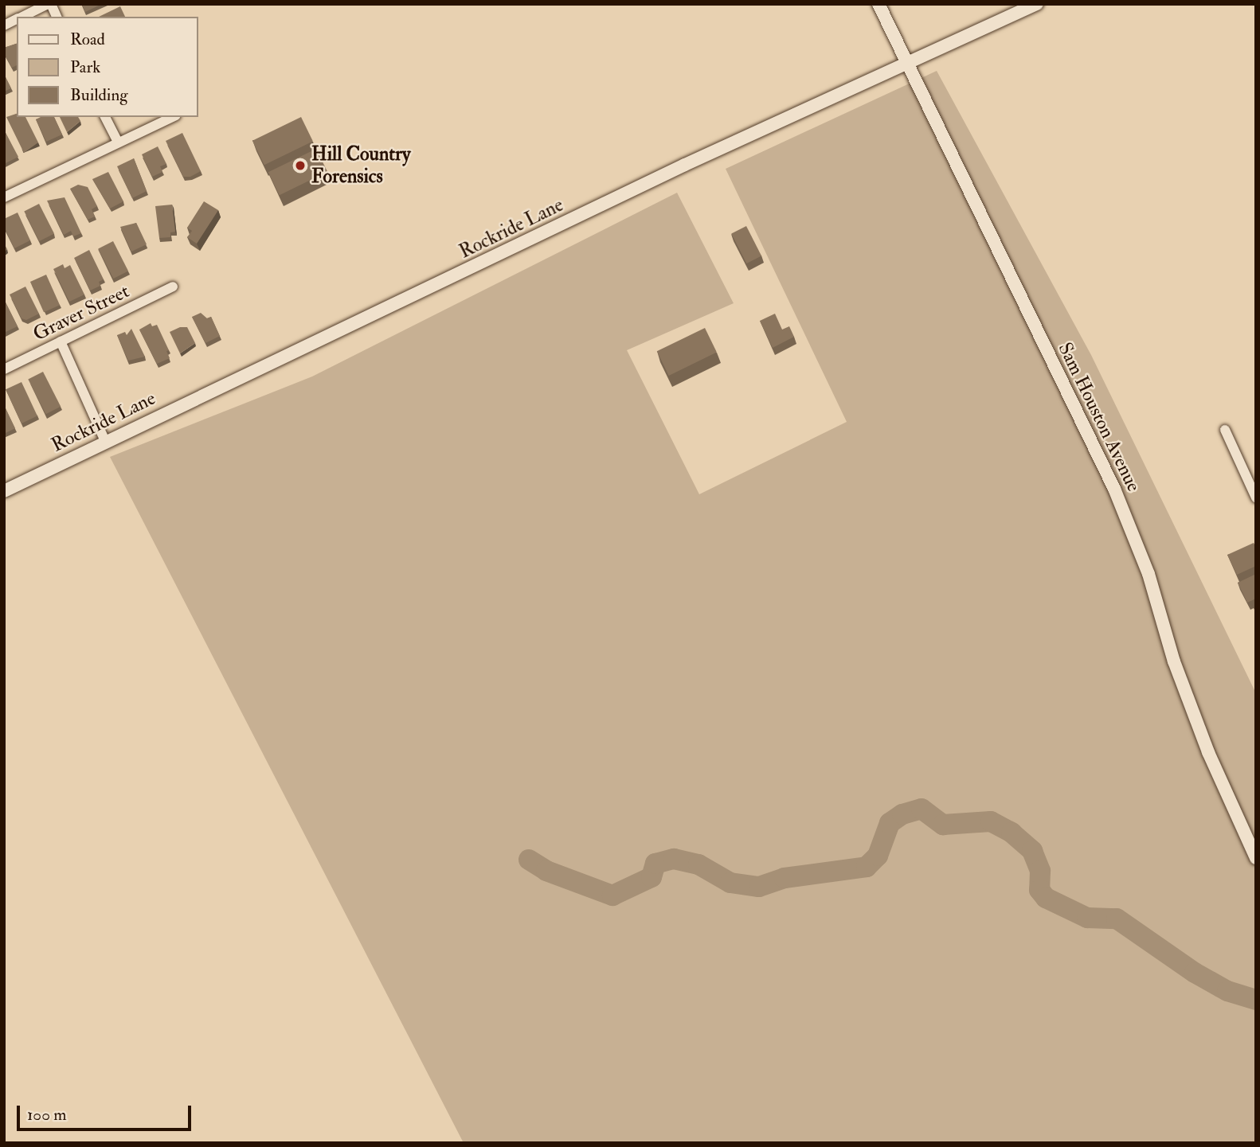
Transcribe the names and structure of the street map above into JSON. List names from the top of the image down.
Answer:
{
  "streets": {
    "street": ["Rockride Lane", "Graver Street", "Sam Houston Avenue"]
  },
  "crossings": [
    ["Rockride Lane", "Sam Houston Avenue"]
  ],
  "places": ["Hill Country Forensics"],
  "legend": ["Road", "Park", "Building"],
  "scale_bar": "100 m"
}
